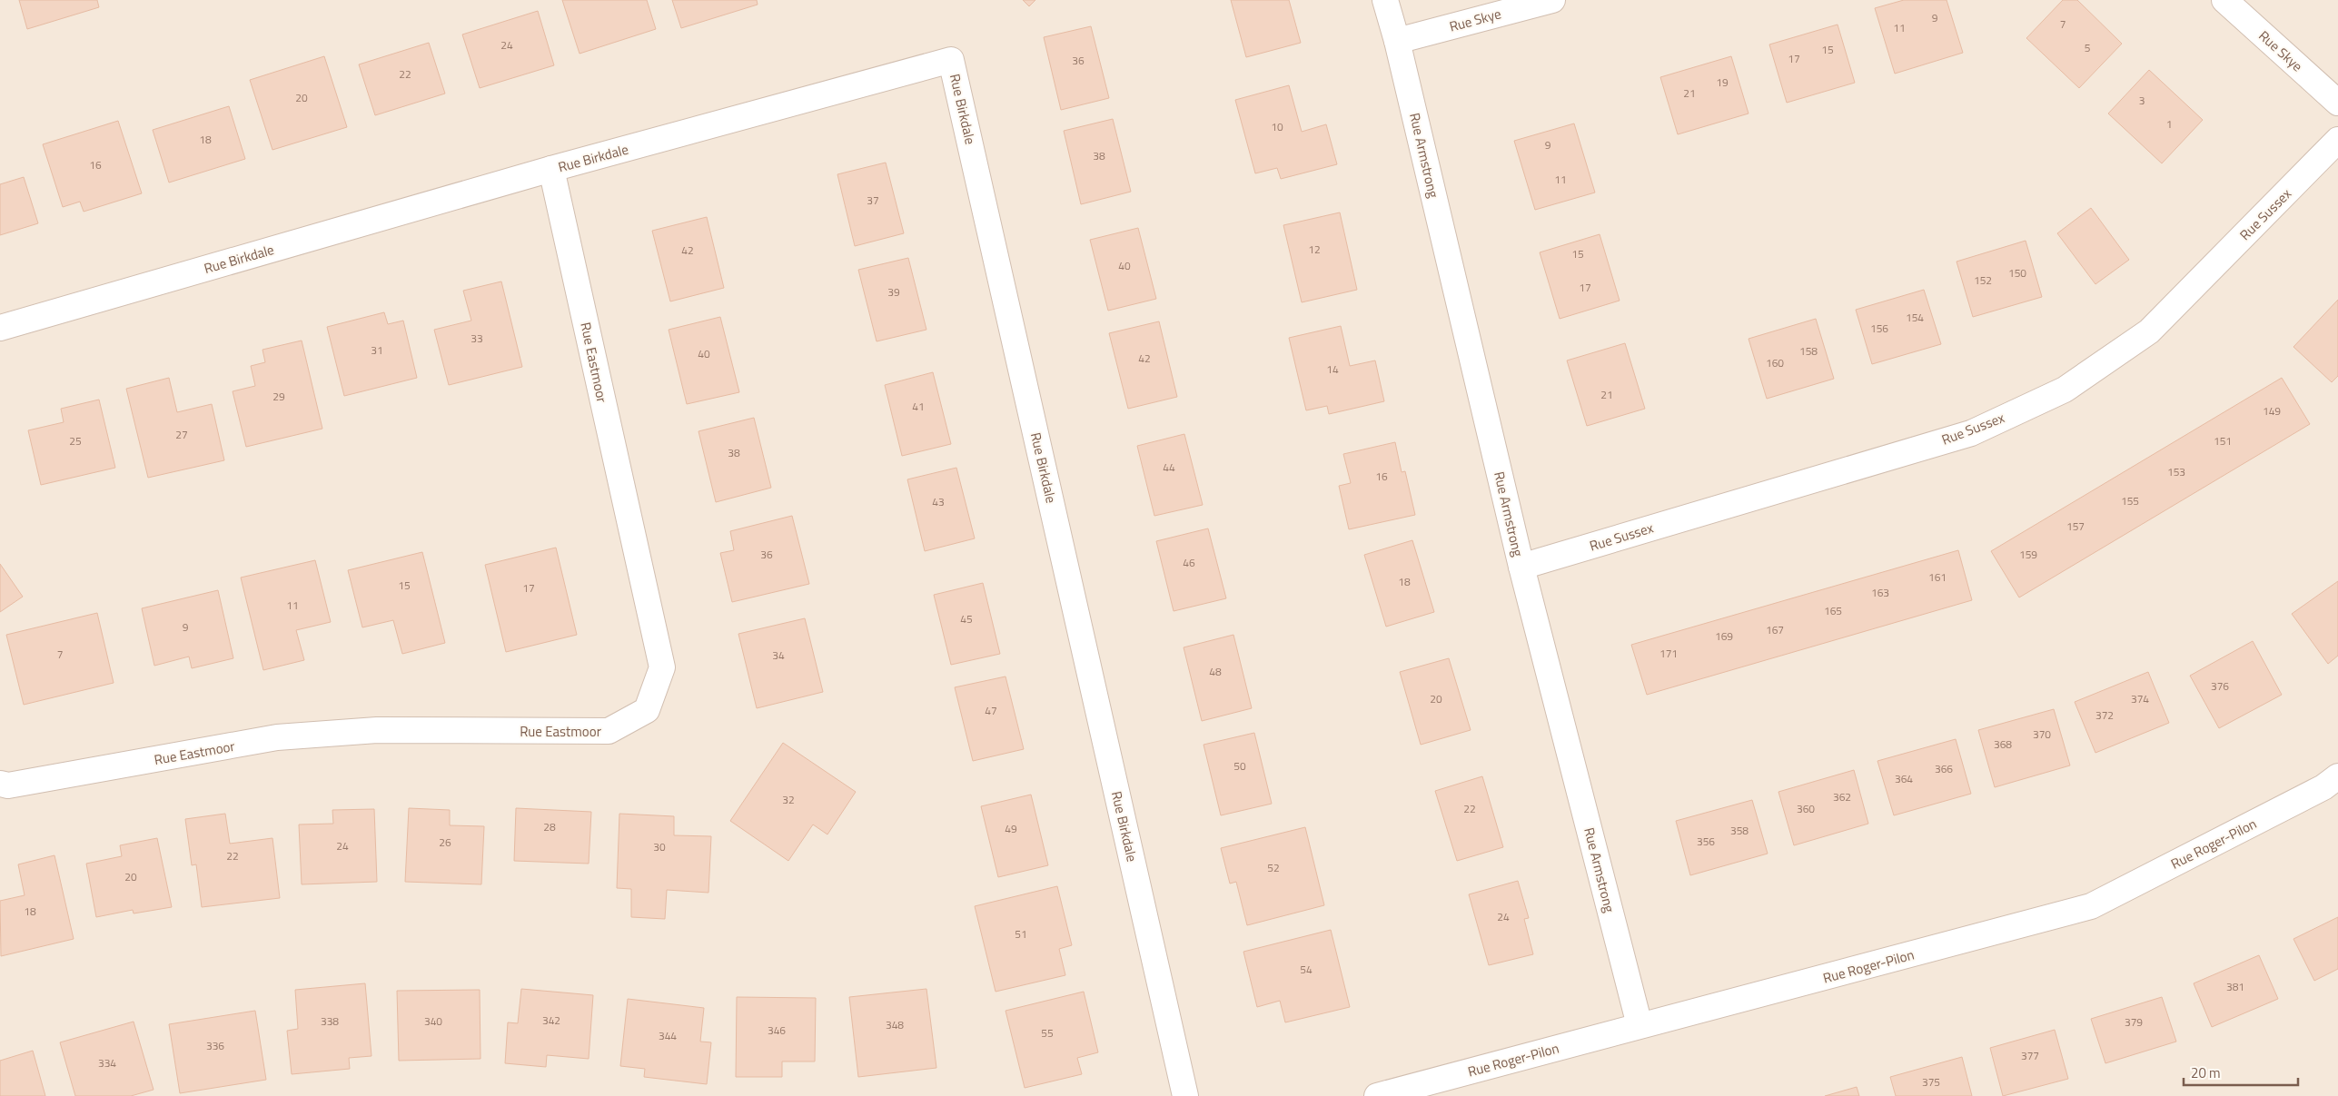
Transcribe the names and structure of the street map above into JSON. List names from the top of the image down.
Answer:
{
  "streets": {
    "street": [
      "Rue Skye",
      "Rue Birkdale",
      "Rue Armstrong",
      "Rue Sussex",
      "Rue Eastmoor",
      "Rue Roger-Pilon"
    ]
  },
  "crossings": [
    ["Rue Skye", "Rue Armstrong"],
    ["Rue Birkdale", "Rue Eastmoor"],
    ["Rue Armstrong", "Rue Sussex"],
    ["Rue Armstrong", "Rue Roger-Pilon"]
  ],
  "house_numbers": [
    "9",
    "7",
    "11",
    "24",
    "5",
    "15",
    "17",
    "36",
    "22",
    "19",
    "21",
    "20",
    "3",
    "1",
    "10",
    "18",
    "9",
    "38",
    "16",
    "11",
    "37",
    "12",
    "42",
    "15",
    "40",
    "150",
    "152",
    "17",
    "39",
    "154",
    "156",
    "33",
    "31",
    "158",
    "40",
    "42",
    "160",
    "14",
    "21",
    "29",
    "41",
    "149",
    "27",
    "25",
    "151",
    "38",
    "44",
    "153",
    "16",
    "155",
    "43",
    "157",
    "36",
    "159",
    "46",
    "161",
    "18",
    "15",
    "17",
    "163",
    "11",
    "165",
    "45",
    "9",
    "167",
    "169",
    "171",
    "7",
    "34",
    "48",
    "376",
    "20",
    "374",
    "47",
    "372",
    "370",
    "368",
    "50",
    "366",
    "364",
    "362",
    "32",
    "22",
    "360",
    "28",
    "49",
    "358",
    "356",
    "26",
    "24",
    "30",
    "22",
    "52",
    "20",
    "18",
    "24",
    "51",
    "54",
    "381",
    "342",
    "338",
    "340",
    "379",
    "348",
    "346",
    "55",
    "344",
    "336",
    "377",
    "334",
    "375"
  ],
  "scale_bar": "20 m"
}
